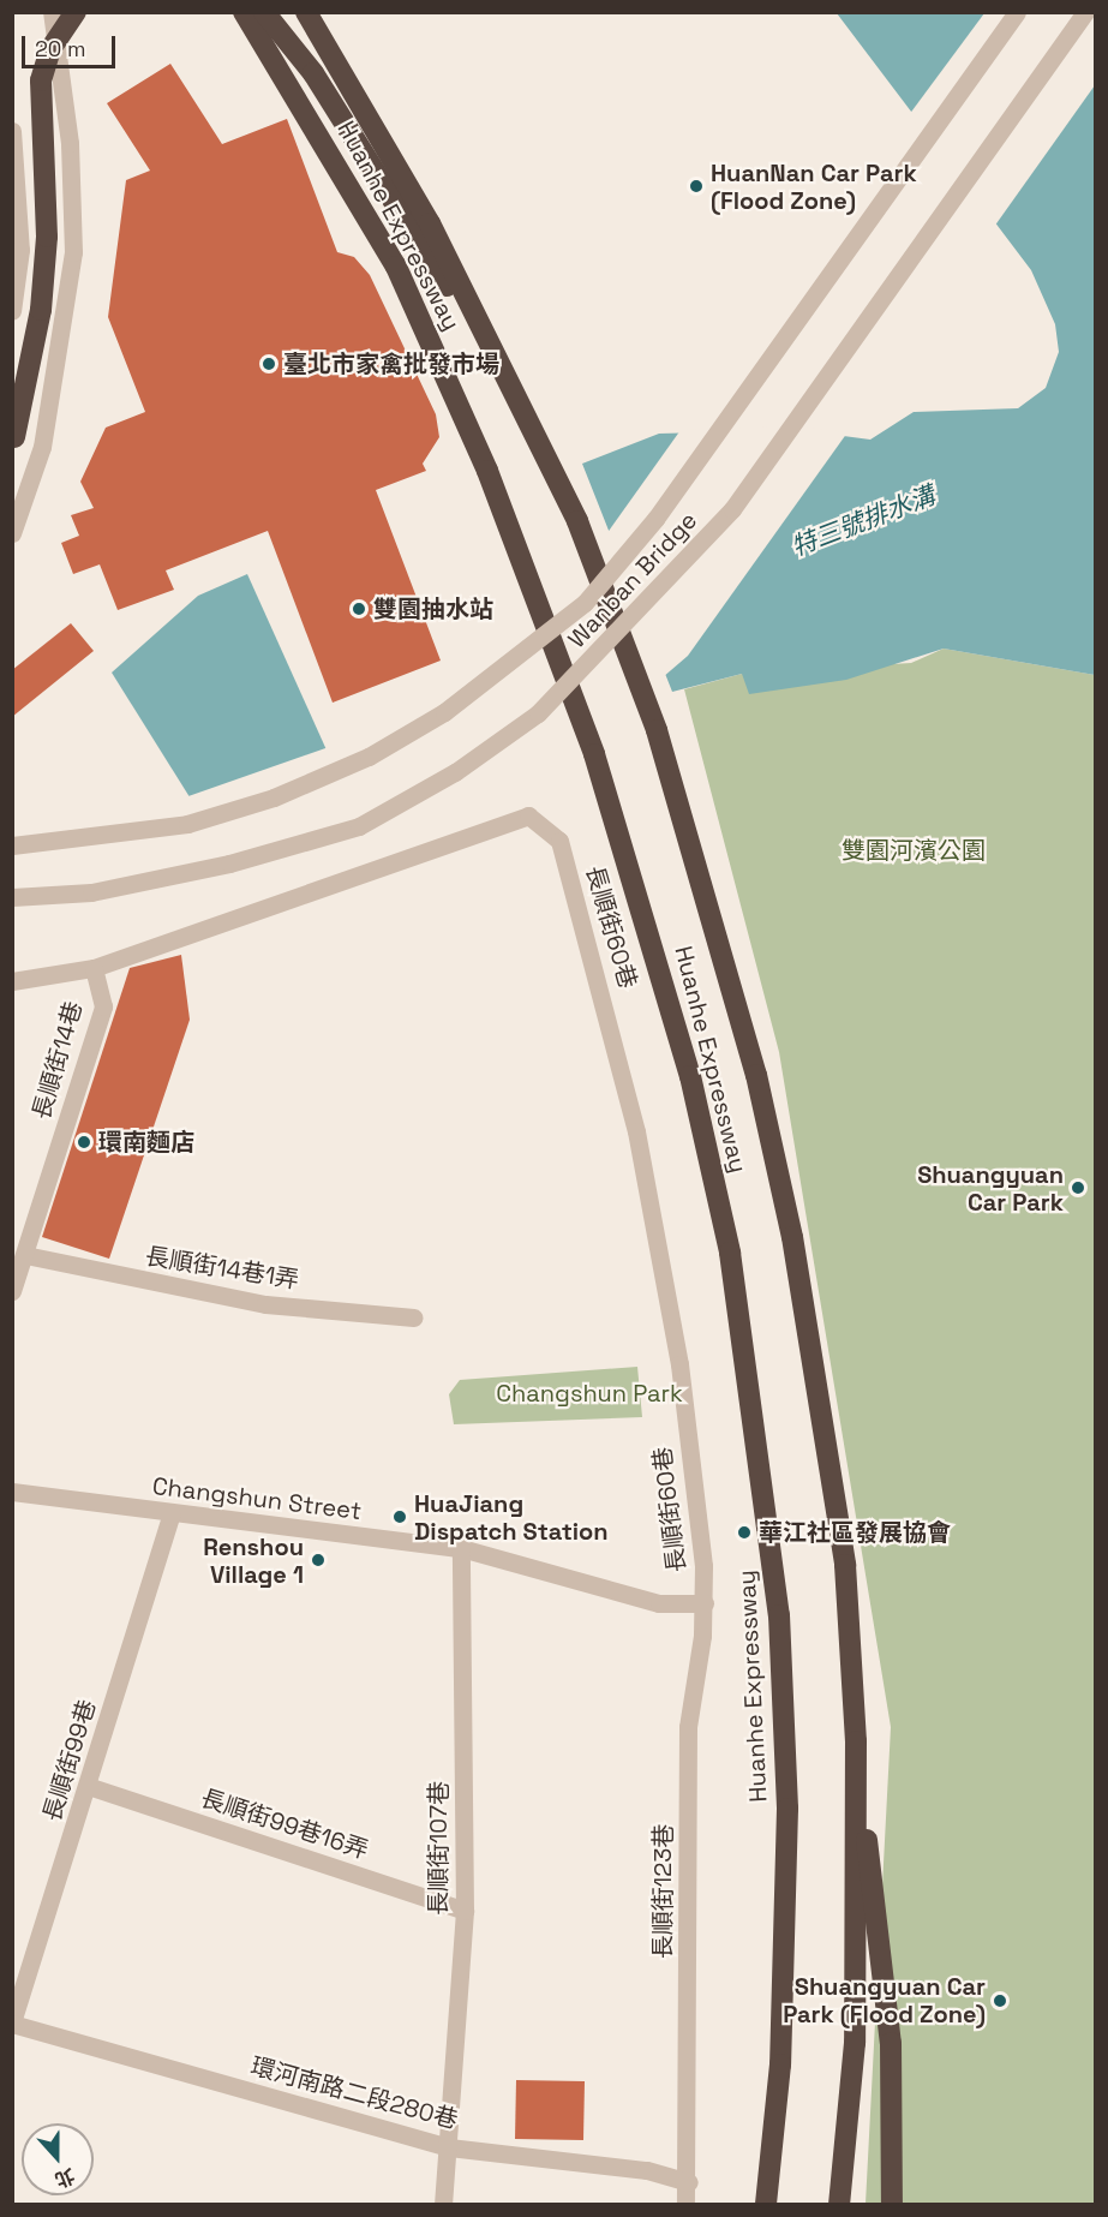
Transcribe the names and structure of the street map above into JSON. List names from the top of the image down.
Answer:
{
  "streets": {
    "highway": ["Huanhe Expressway"],
    "street": [
      "Wanban Bridge",
      "長順街60巷",
      "長順街14巷",
      "長順街14巷1弄",
      "Changshun Street",
      "長順街99巷",
      "長順街99巷16弄",
      "長順街107巷",
      "長順街123巷",
      "環河南路二段280巷"
    ]
  },
  "crossings": [
    ["長順街60巷", "長順街14巷"],
    ["長順街60巷", "Changshun Street"],
    ["長順街60巷", "長順街123巷"],
    ["長順街14巷", "長順街14巷1弄"],
    ["Changshun Street", "長順街99巷"],
    ["Changshun Street", "長順街107巷"],
    ["Changshun Street", "長順街123巷"],
    ["長順街99巷", "長順街99巷16弄"],
    ["長順街99巷", "環河南路二段280巷"],
    ["長順街99巷16弄", "長順街107巷"],
    ["長順街107巷", "環河南路二段280巷"],
    ["長順街123巷", "環河南路二段280巷"]
  ],
  "water": ["特三號排水溝"],
  "parks": ["雙園河濱公園", "Changshun Park"],
  "places": [
    "HuanNan Car Park (Flood Zone)",
    "臺北市家禽批發市場",
    "雙園抽水站",
    "環南麵店",
    "Shuangyuan Car Park",
    "HuaJiang Dispatch Station",
    "華江社區發展協會",
    "Renshou Village 1",
    "Shuangyuan Car Park (Flood Zone)"
  ],
  "scale_bar": "20 m",
  "north": "bottom"
}
